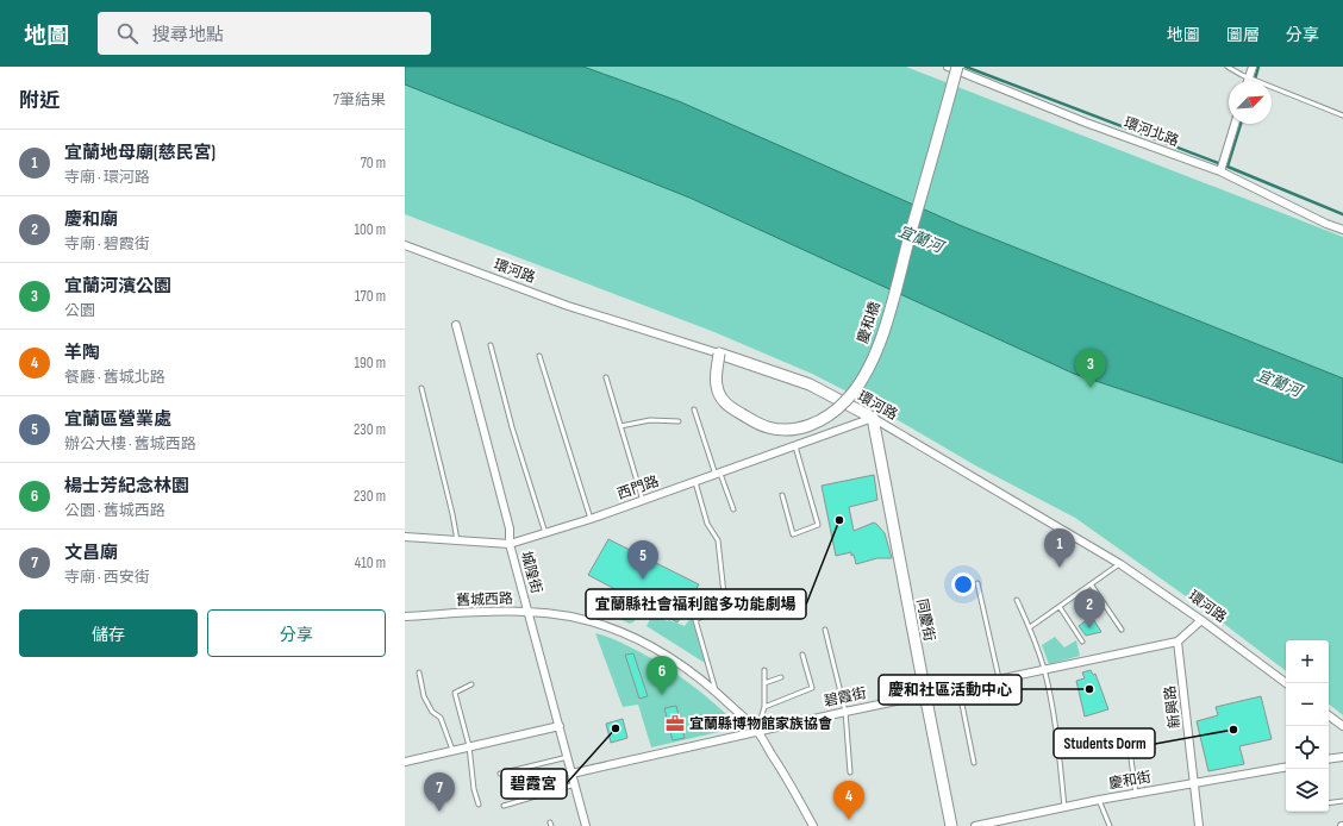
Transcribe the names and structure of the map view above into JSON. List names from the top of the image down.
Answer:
{
  "streets": {
    "street": [
      "環河北路",
      "環河路",
      "慶和橋",
      "西門路",
      "城隍街",
      "舊城西路",
      "同慶街",
      "碧霞街",
      "新興路",
      "慶和街"
    ]
  },
  "crossings": [
    ["環河北路", "慶和橋"],
    ["環河路", "慶和橋"],
    ["環河路", "西門路"],
    ["環河路", "同慶街"],
    ["西門路", "城隍街"],
    ["西門路", "同慶街"],
    ["城隍街", "舊城西路"],
    ["城隍街", "碧霞街"],
    ["舊城西路", "碧霞街"],
    ["同慶街", "碧霞街"],
    ["碧霞街", "新興路"],
    ["新興路", "慶和街"]
  ],
  "water": ["宜蘭河"],
  "places": {
    "other": [
      "宜蘭縣社會福利館多功能劇場",
      "慶和社區活動中心",
      "碧霞宮",
      "Students Dorm"
    ],
    "office": ["宜蘭縣博物館家族協會"]
  },
  "north": "top right",
  "page": {
    "header": "地圖",
    "search": "搜尋地點",
    "nav": ["地圖", "圖層", "分享"],
    "heading": ["附近", "7筆結果"],
    "list": [
      {
        "mark": "1",
        "name": "宜蘭地母廟(慈民宮)",
        "note": "寺廟 · 環河路",
        "value": "70 m"
      },
      {
        "mark": "2",
        "name": "慶和廟",
        "note": "寺廟 · 碧霞街",
        "value": "100 m"
      },
      {
        "mark": "3",
        "name": "宜蘭河濱公園",
        "note": "公園",
        "value": "170 m"
      },
      {
        "mark": "4",
        "name": "羊陶",
        "note": "餐廳 · 舊城北路",
        "value": "190 m"
      },
      {
        "mark": "5",
        "name": "宜蘭區營業處",
        "note": "辦公大樓 · 舊城西路",
        "value": "230 m"
      },
      {
        "mark": "6",
        "name": "楊士芳紀念林園",
        "note": "公園 · 舊城西路",
        "value": "230 m"
      },
      {
        "mark": "7",
        "name": "文昌廟",
        "note": "寺廟 · 西安街",
        "value": "410 m"
      }
    ],
    "pins": [
      "3",
      "1",
      "5",
      "2",
      "6",
      "7",
      "4"
    ],
    "buttons": ["儲存", "分享"],
    "map_buttons": ["+", "−"]
  }
}
